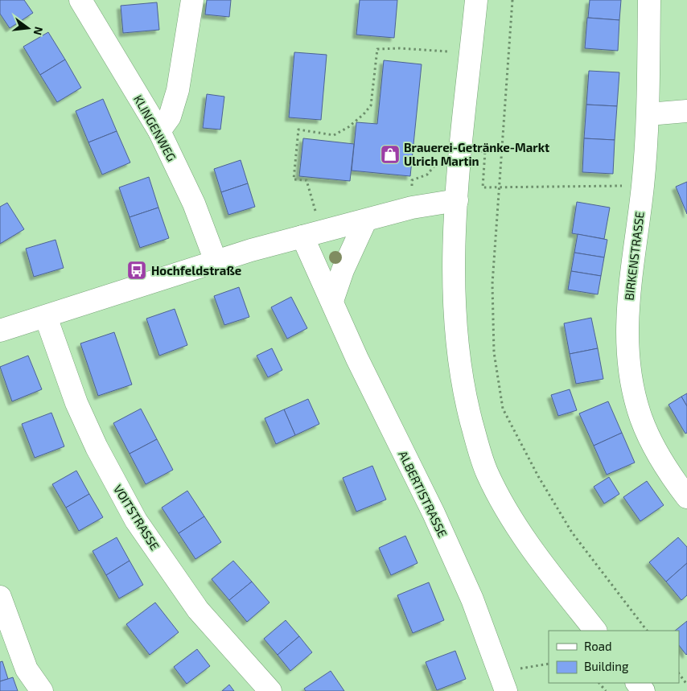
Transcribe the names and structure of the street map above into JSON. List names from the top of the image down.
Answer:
{
  "streets": {
    "street": [
      "KLINGENWEG",
      "BIRKENSTRASSE",
      "ALBERTISTRASSE",
      "VOITSTRASSE"
    ]
  },
  "places": {
    "shop": ["Brauerei-Getränke-Markt Ulrich Martin"],
    "bus stop": ["Hochfeldstraße"]
  },
  "legend": ["Road", "Building"],
  "north": "right"
}
